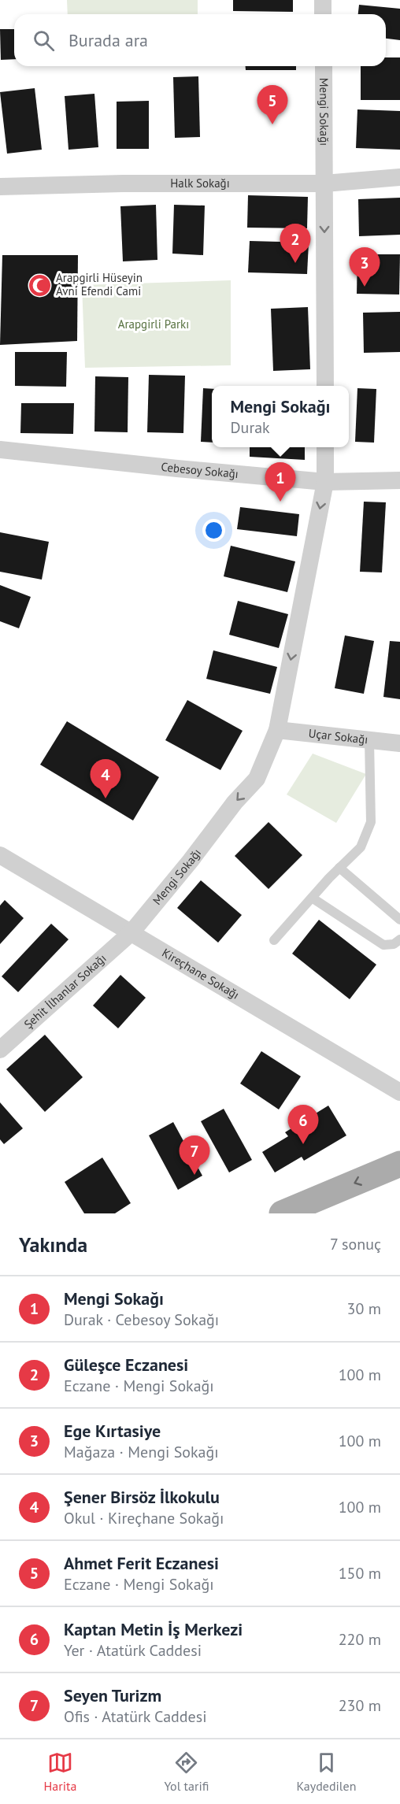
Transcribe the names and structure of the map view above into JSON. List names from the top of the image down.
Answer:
{
  "streets": {
    "street": [
      "Mengi Sokağı",
      "Halk Sokağı",
      "Cebesoy Sokağı",
      "Uçar Sokağı",
      "Kireçhane Sokağı",
      "Şehit İlhanlar Sokağı"
    ]
  },
  "crossings": [
    ["Mengi Sokağı", "Halk Sokağı"],
    ["Mengi Sokağı", "Cebesoy Sokağı"],
    ["Mengi Sokağı", "Uçar Sokağı"],
    ["Mengi Sokağı", "Kireçhane Sokağı"],
    ["Mengi Sokağı", "Şehit İlhanlar Sokağı"],
    ["Kireçhane Sokağı", "Şehit İlhanlar Sokağı"]
  ],
  "one_way": ["Mengi Sokağı"],
  "parks": ["Arapgirli Parkı"],
  "places": {
    "mosque": ["Arapgirli Hüseyin Avni Efendi Cami"]
  },
  "page": {
    "search": "Burada ara",
    "pins": [
      "5",
      "2",
      "3",
      "1",
      "4",
      "6",
      "7"
    ],
    "popup": ["Mengi Sokağı", "Durak"],
    "heading": ["Yakında", "7 sonuç"],
    "list": [
      {
        "mark": "1",
        "name": "Mengi Sokağı",
        "note": "Durak · Cebesoy Sokağı",
        "value": "30 m"
      },
      {
        "mark": "2",
        "name": "Güleşce Eczanesi",
        "note": "Eczane · Mengi Sokağı",
        "value": "100 m"
      },
      {
        "mark": "3",
        "name": "Ege Kırtasiye",
        "note": "Mağaza · Mengi Sokağı",
        "value": "100 m"
      },
      {
        "mark": "4",
        "name": "Şener Birsöz İlkokulu",
        "note": "Okul · Kireçhane Sokağı",
        "value": "100 m"
      },
      {
        "mark": "5",
        "name": "Ahmet Ferit Eczanesi",
        "note": "Eczane · Mengi Sokağı",
        "value": "150 m"
      },
      {
        "mark": "6",
        "name": "Kaptan Metin İş Merkezi",
        "note": "Yer · Atatürk Caddesi",
        "value": "220 m"
      },
      {
        "mark": "7",
        "name": "Seyen Turizm",
        "note": "Ofis · Atatürk Caddesi",
        "value": "230 m"
      }
    ],
    "nav": ["Harita", "Yol tarifi", "Kaydedilen"]
  }
}
